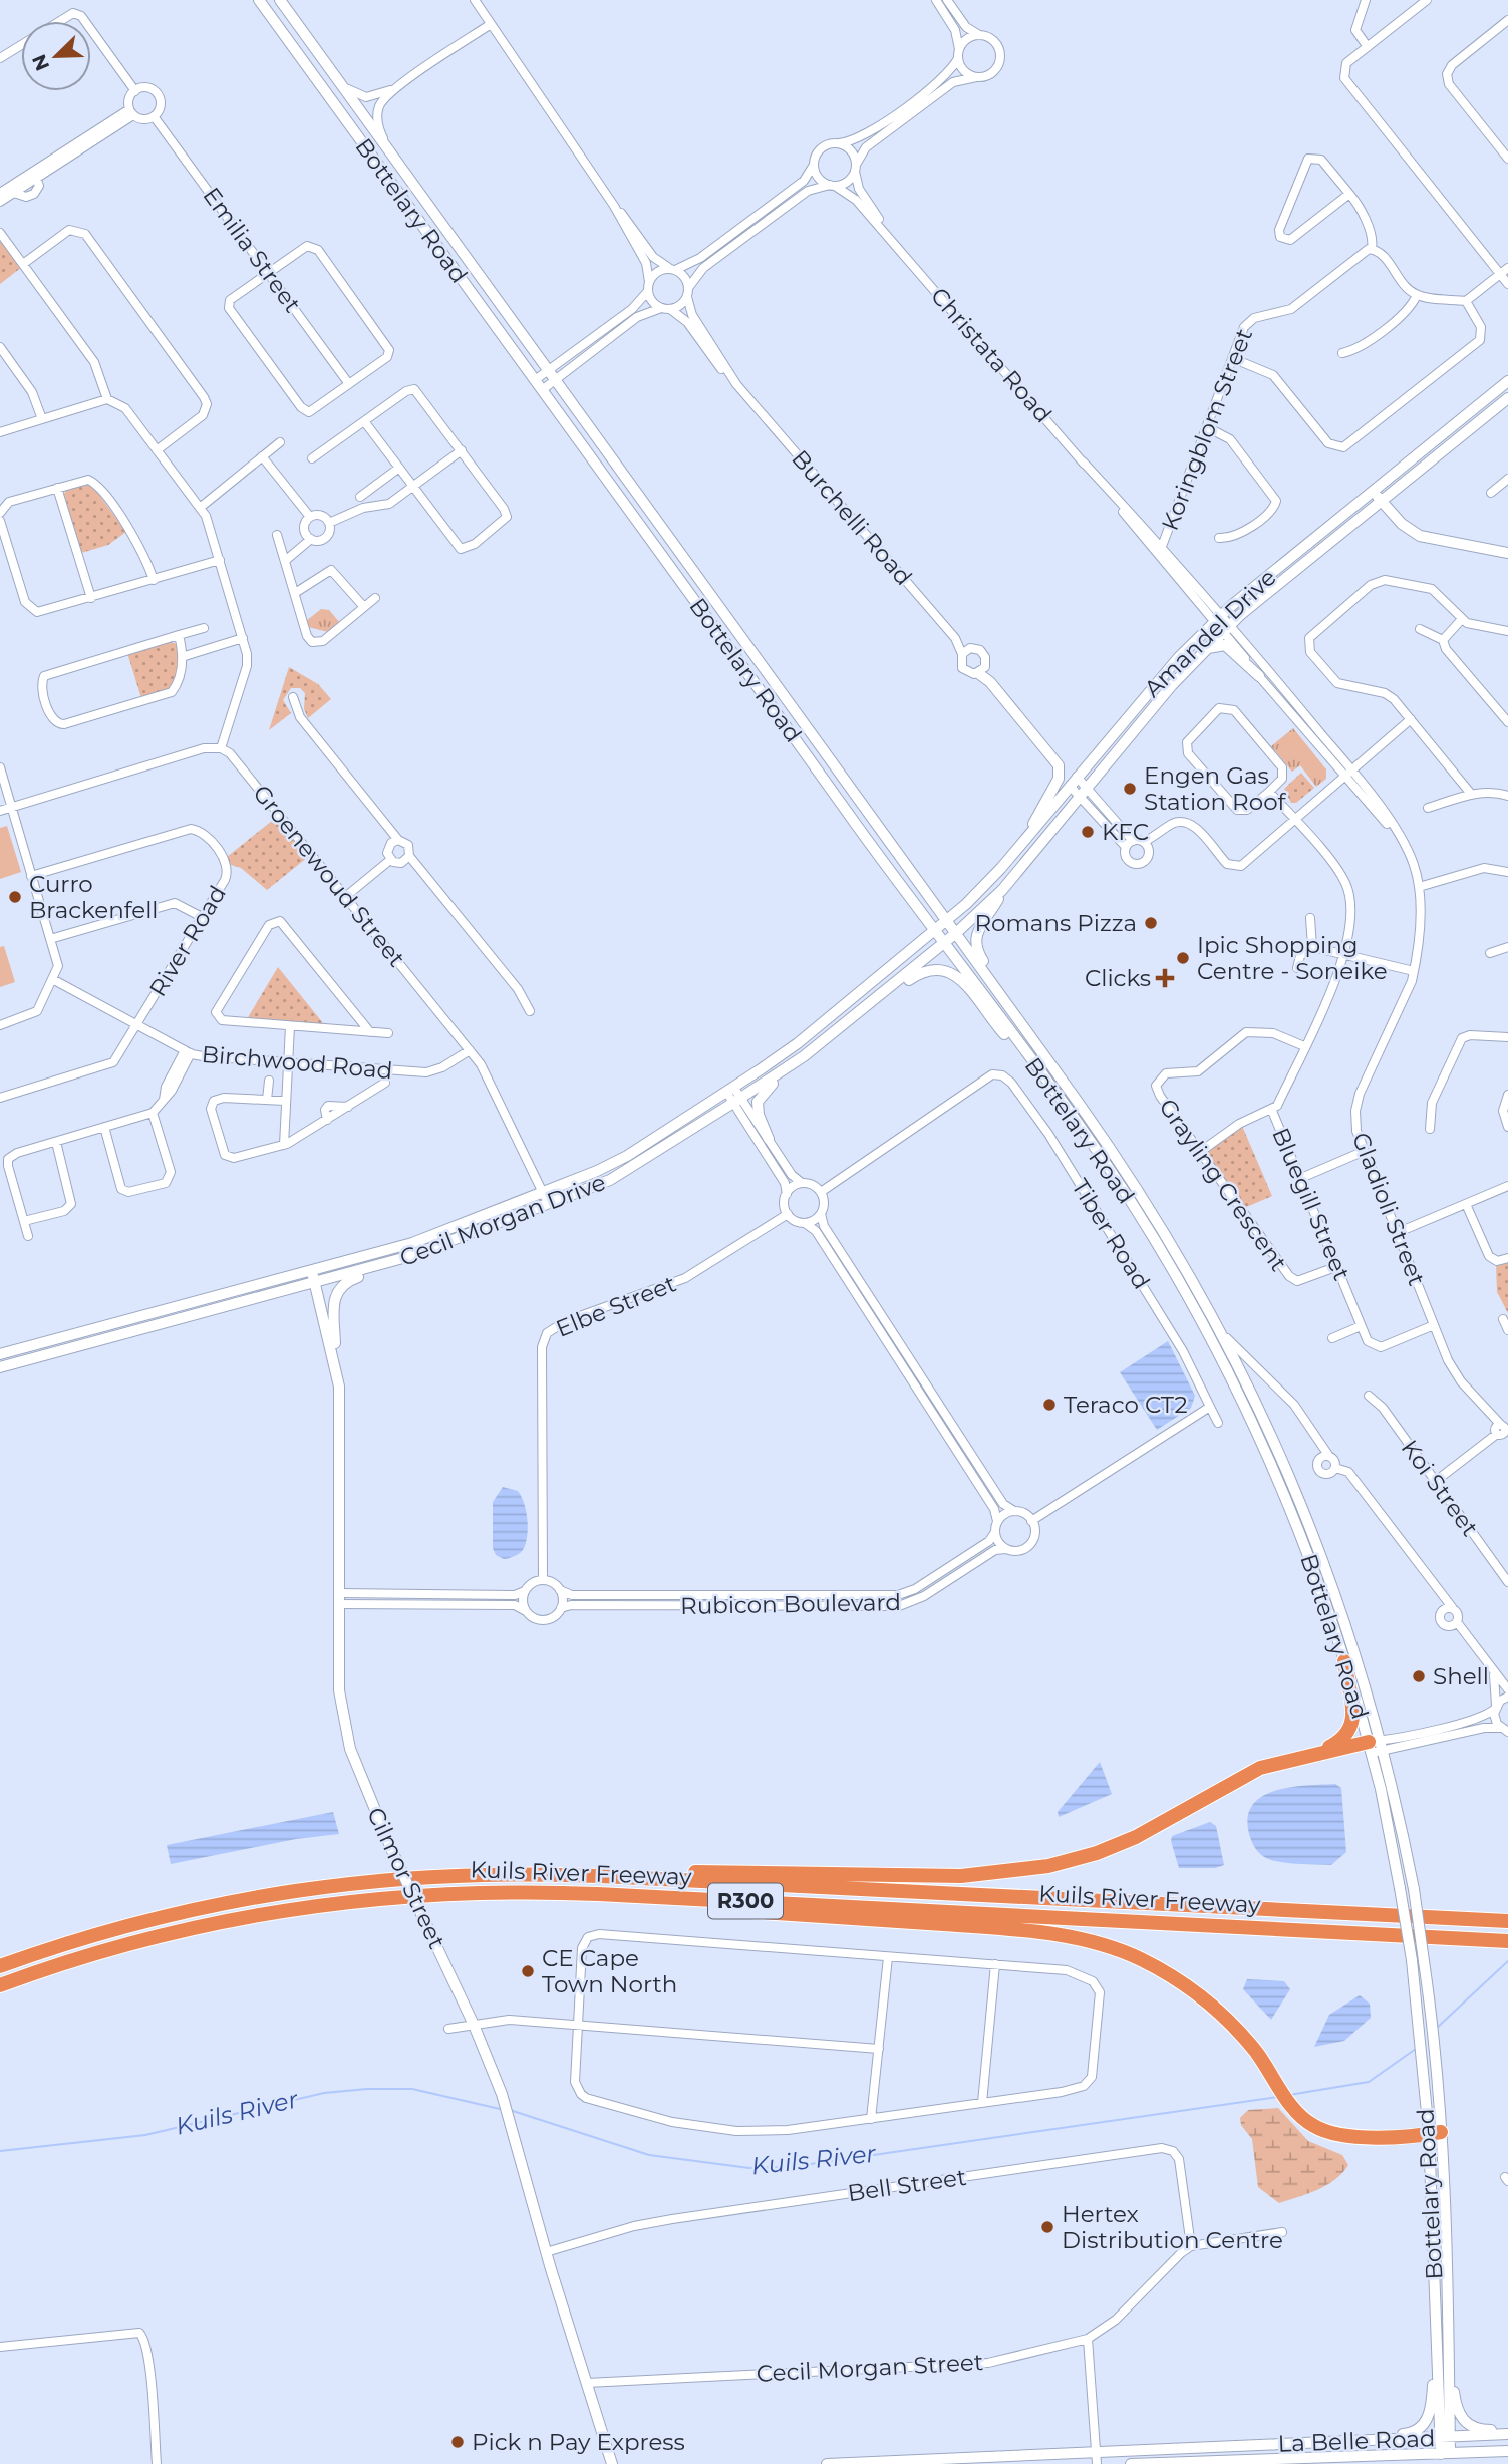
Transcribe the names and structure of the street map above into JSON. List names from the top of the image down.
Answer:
{
  "streets": {
    "highway": ["Kuils River Freeway", "R300"],
    "main road": [
      "Bottelary Road",
      "Amandel Drive",
      "Cecil Morgan Drive",
      "Cilmor Street",
      "La Belle Road"
    ],
    "street": [
      "Emilia Street",
      "Christata Road",
      "Koringblom Street",
      "Burchelli Road",
      "Groenewoud Street",
      "River Road",
      "Birchwood Road",
      "Grayling Crescent",
      "Bluegill Street",
      "Gladioli Street",
      "Tiber Road",
      "Elbe Street",
      "Koi Street",
      "Rubicon Boulevard",
      "Bell Street",
      "Cecil Morgan Street"
    ]
  },
  "crossings": [
    ["Bottelary Road", "Amandel Drive"],
    ["Bottelary Road", "Cecil Morgan Drive"],
    ["Bottelary Road", "La Belle Road"],
    ["Christata Road", "Koringblom Street"],
    ["Koringblom Street", "Amandel Drive"],
    ["Amandel Drive", "Gladioli Street"],
    ["Amandel Drive", "Cecil Morgan Drive"],
    ["Groenewoud Street", "Birchwood Road"],
    ["Groenewoud Street", "Cecil Morgan Drive"],
    ["River Road", "Birchwood Road"],
    ["Grayling Crescent", "Bluegill Street"],
    ["Cecil Morgan Drive", "Cilmor Street"],
    ["Tiber Road", "Elbe Street"],
    ["Elbe Street", "Rubicon Boulevard"],
    ["Cilmor Street", "Bell Street"],
    ["Cilmor Street", "Cecil Morgan Street"],
    ["Bell Street", "Cecil Morgan Street"]
  ],
  "water": ["Kuils River"],
  "places": {
    "other": [
      "Engen Gas Station Roof",
      "KFC",
      "Curro Brackenfell",
      "Romans Pizza",
      "Ipic Shopping Centre - Soneike",
      "Teraco CT2",
      "Shell",
      "CE Cape Town North",
      "Hertex Distribution Centre",
      "Pick n Pay Express"
    ],
    "health": ["Clicks"]
  },
  "north": "bottom left"
}
